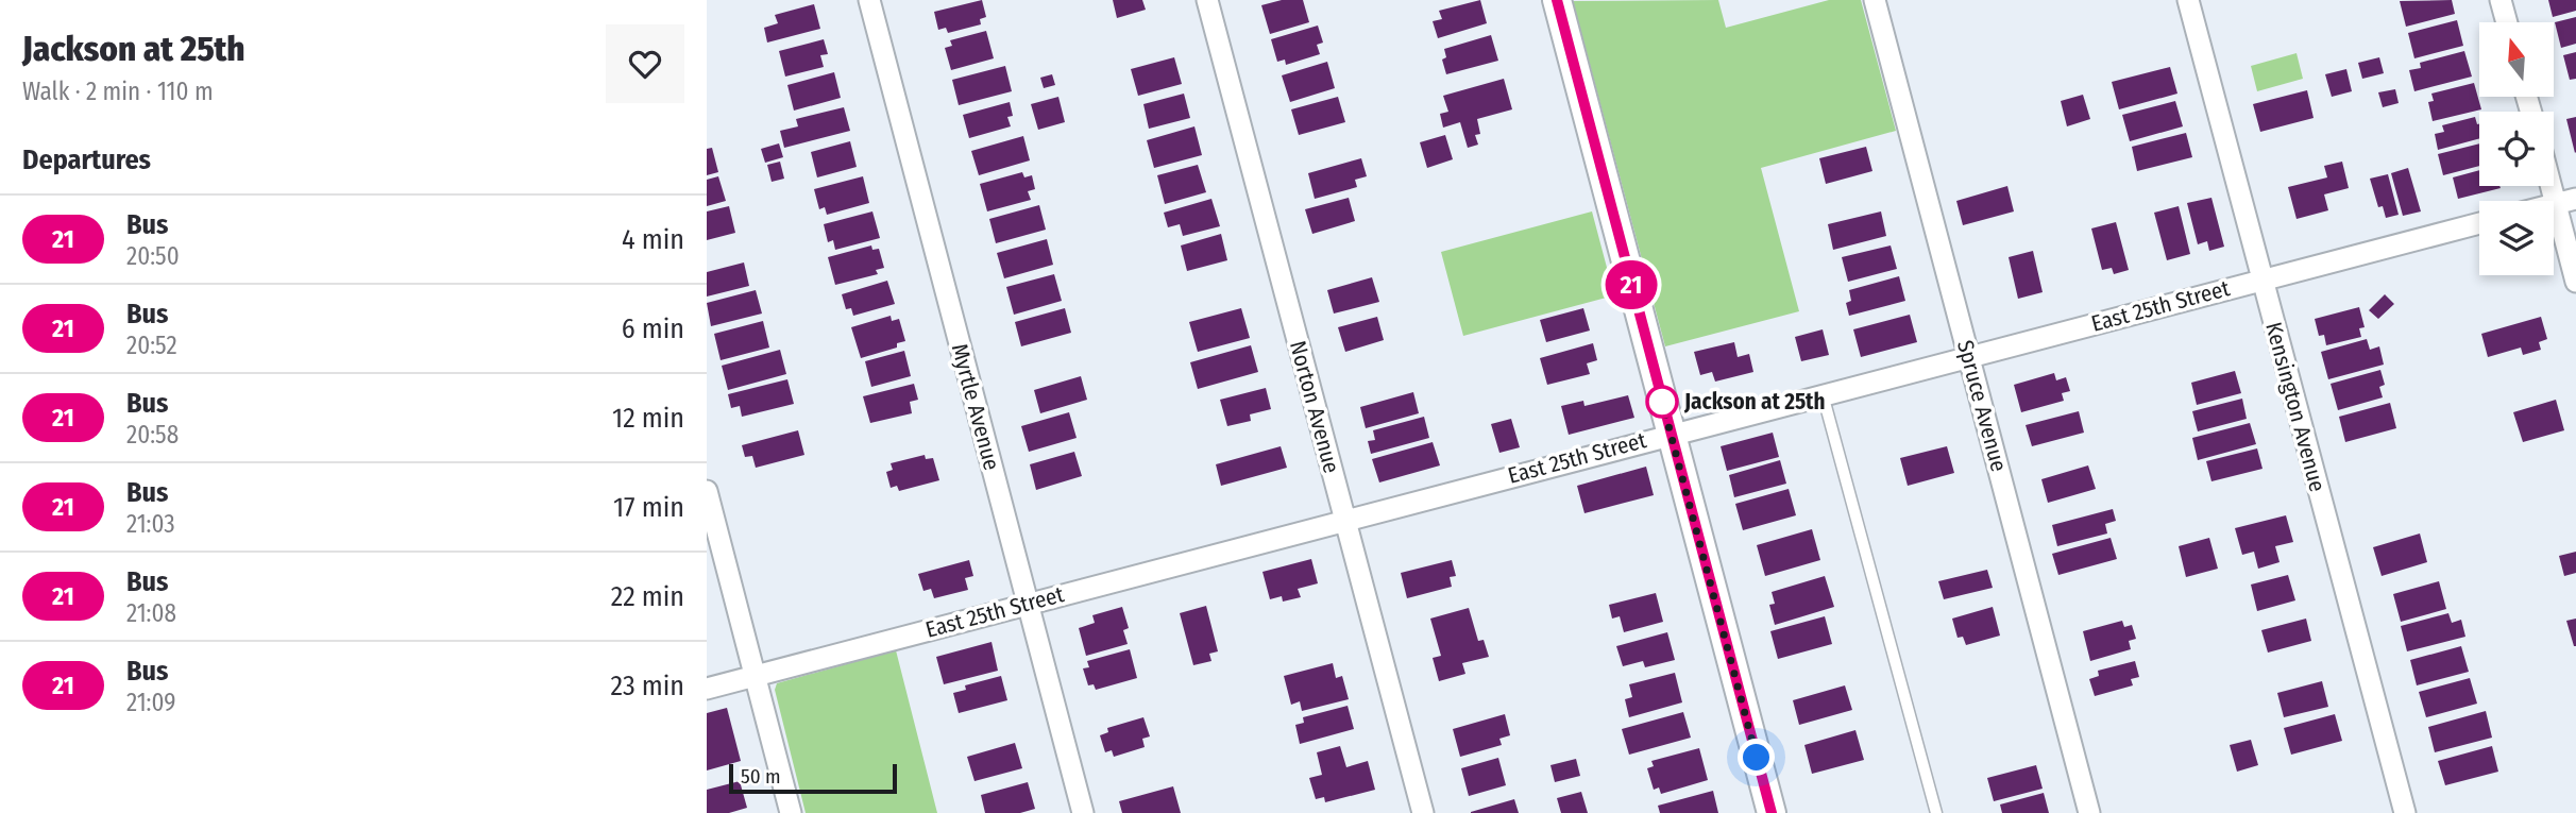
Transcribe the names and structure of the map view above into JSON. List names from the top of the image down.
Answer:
{
  "streets": {
    "street": [
      "East 25th Street",
      "Spruce Avenue",
      "Myrtle Avenue",
      "Norton Avenue",
      "Kensington Avenue"
    ]
  },
  "crossings": [
    ["East 25th Street", "Spruce Avenue"],
    ["East 25th Street", "Myrtle Avenue"],
    ["East 25th Street", "Norton Avenue"],
    ["East 25th Street", "Kensington Avenue"]
  ],
  "places": ["Jackson at 25th"],
  "lines": ["bus line 21"],
  "scale_bar": "50 m",
  "north": "top",
  "page": {
    "heading": [
      ["Jackson at 25th", "Walk · 2 min · 110 m"],
      "Departures"
    ],
    "on_map": "21",
    "list": [
      {
        "mark": "21",
        "name": "Bus",
        "note": "20:50",
        "value": "4 min"
      },
      {
        "mark": "21",
        "name": "Bus",
        "note": "20:52",
        "value": "6 min"
      },
      {
        "mark": "21",
        "name": "Bus",
        "note": "20:58",
        "value": "12 min"
      },
      {
        "mark": "21",
        "name": "Bus",
        "note": "21:03",
        "value": "17 min"
      },
      {
        "mark": "21",
        "name": "Bus",
        "note": "21:08",
        "value": "22 min"
      },
      {
        "mark": "21",
        "name": "Bus",
        "note": "21:09",
        "value": "23 min"
      }
    ],
    "scale": "50 m"
  }
}
